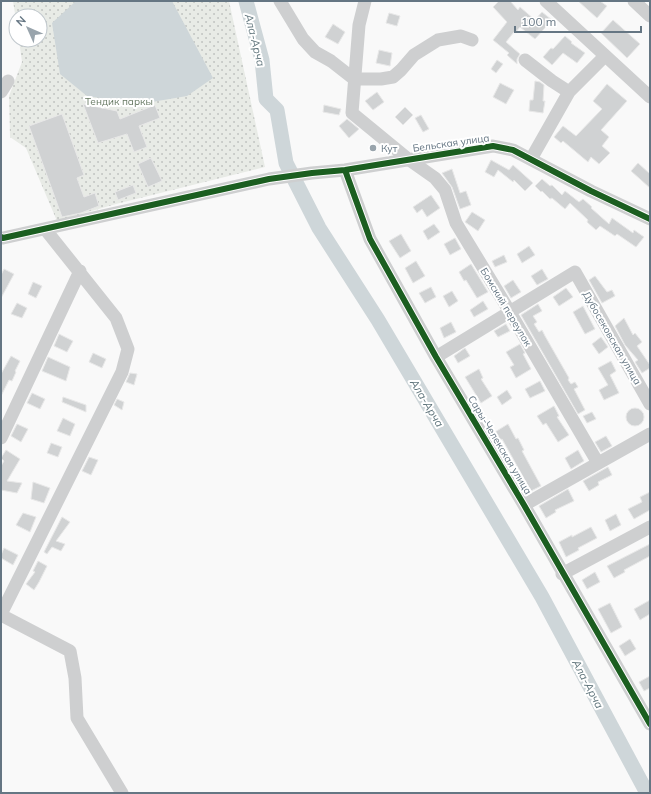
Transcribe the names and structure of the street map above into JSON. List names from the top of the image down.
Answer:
{
  "streets": {
    "street": [
      "Бельская улица",
      "Бомский переулок",
      "Дубосековская улица",
      "Сары-Челекская улица"
    ]
  },
  "crossings": [
    ["Бельская улица", "Бомский переулок"],
    ["Бельская улица", "Сары-Челекская улица"],
    ["Бомский переулок", "Дубосековская улица"]
  ],
  "water": ["Ала-Арча"],
  "parks": ["Тендик паркы"],
  "places": ["Кут"],
  "scale_bar": "100 m",
  "north": "top left"
}
